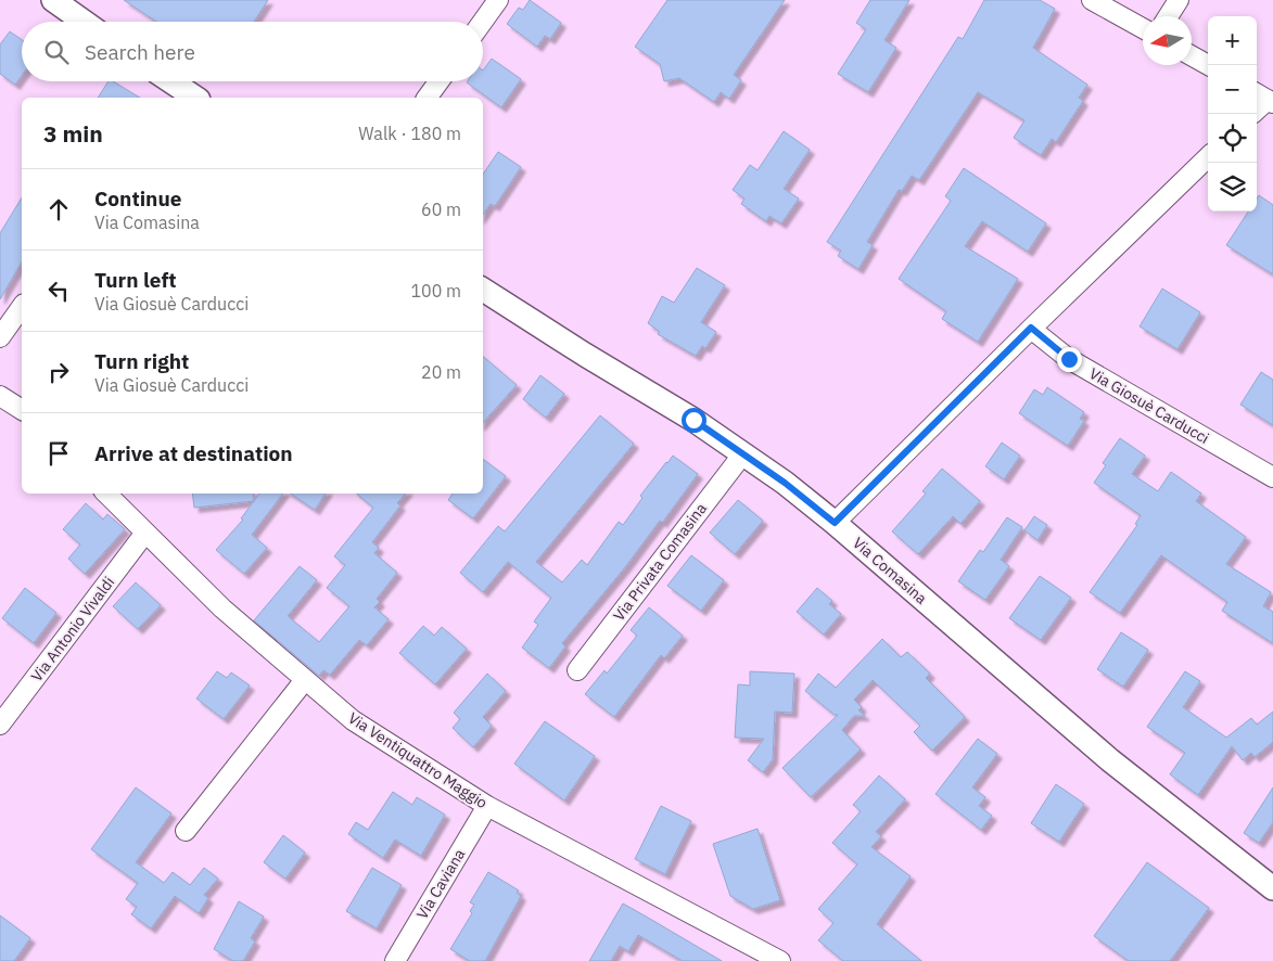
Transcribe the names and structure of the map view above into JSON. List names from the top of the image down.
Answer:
{
  "streets": {
    "street": [
      "Via Giosuè Carducci",
      "Via Privata Comasina",
      "Via Comasina",
      "Via Antonio Vivaldi",
      "Via Ventiquattro Maggio",
      "Via Caviana"
    ]
  },
  "crossings": [
    ["Via Privata Comasina", "Via Comasina"],
    ["Via Antonio Vivaldi", "Via Ventiquattro Maggio"],
    ["Via Ventiquattro Maggio", "Via Caviana"]
  ],
  "north": "left",
  "page": {
    "map_buttons": ["+", "−"],
    "search": "Search here",
    "heading": ["3 min", "Walk · 180 m"],
    "list": [
      ["Continue", "Via Comasina", "60 m"],
      ["Turn left", "Via Giosuè Carducci", "100 m"],
      ["Turn right", "Via Giosuè Carducci", "20 m"],
      "Arrive at destination"
    ]
  }
}
